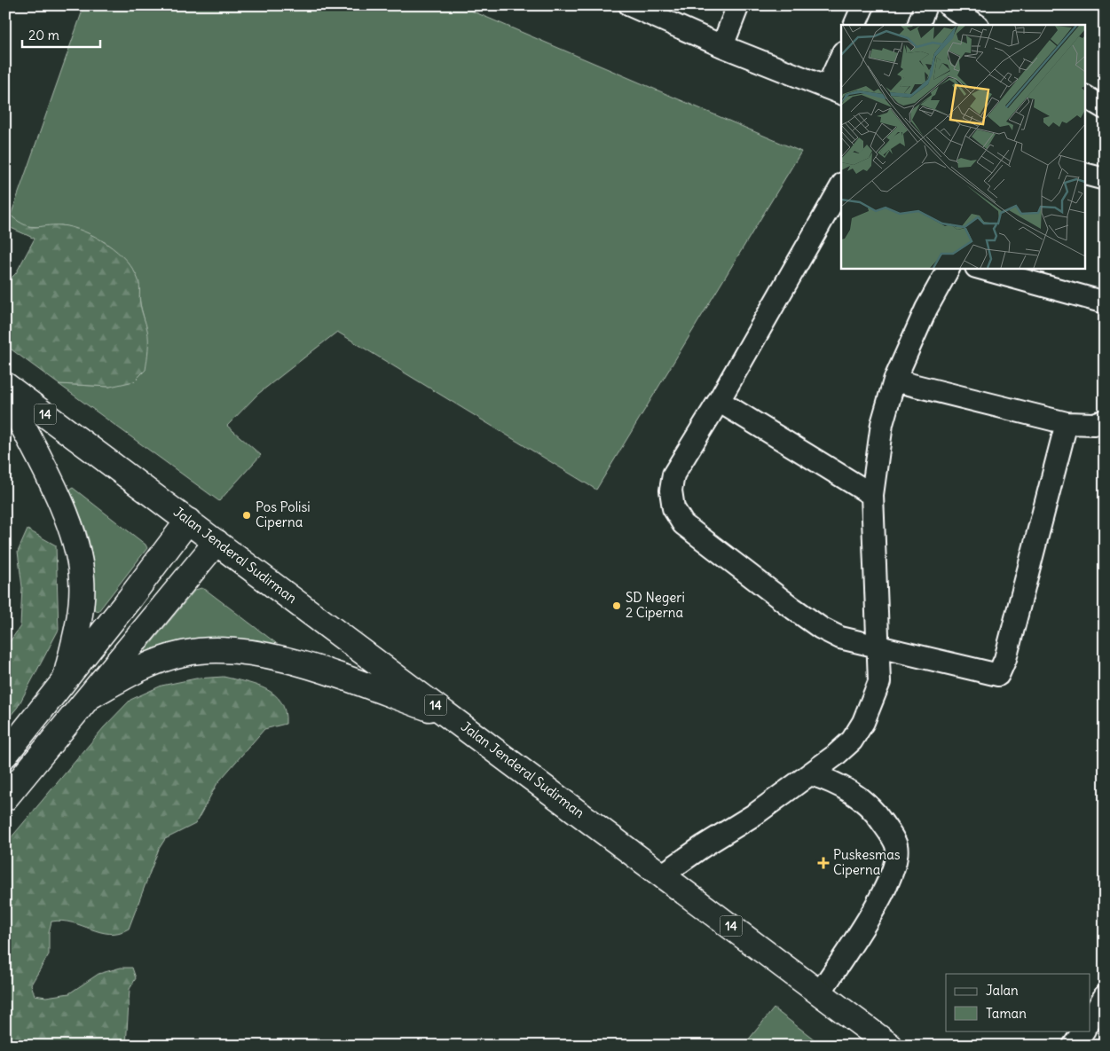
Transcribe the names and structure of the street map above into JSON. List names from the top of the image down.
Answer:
{
  "streets": {
    "highway": ["14", "Jalan Jenderal Sudirman"]
  },
  "places": {
    "other": ["Pos Polisi Ciperna", "SD Negeri 2 Ciperna"],
    "health": ["Puskesmas Ciperna"]
  },
  "legend": ["Jalan", "Taman"],
  "scale_bar": "20 m"
}
